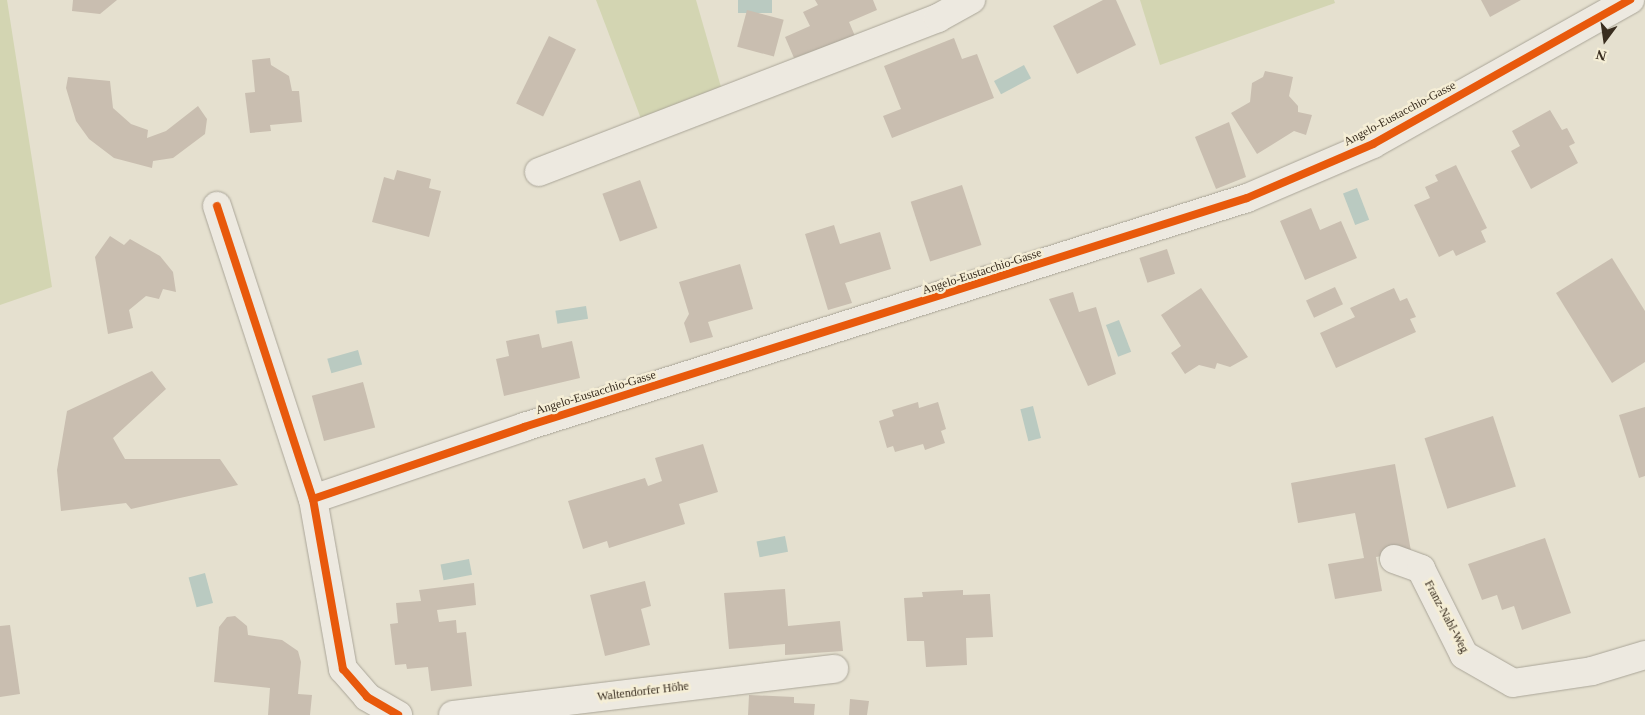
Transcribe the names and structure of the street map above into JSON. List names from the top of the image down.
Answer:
{
  "streets": {
    "street": ["Angelo-Eustacchio-Gasse", "Franz-Nabl-Weg", "Waltendorfer Höhe"]
  },
  "north": "bottom"
}
